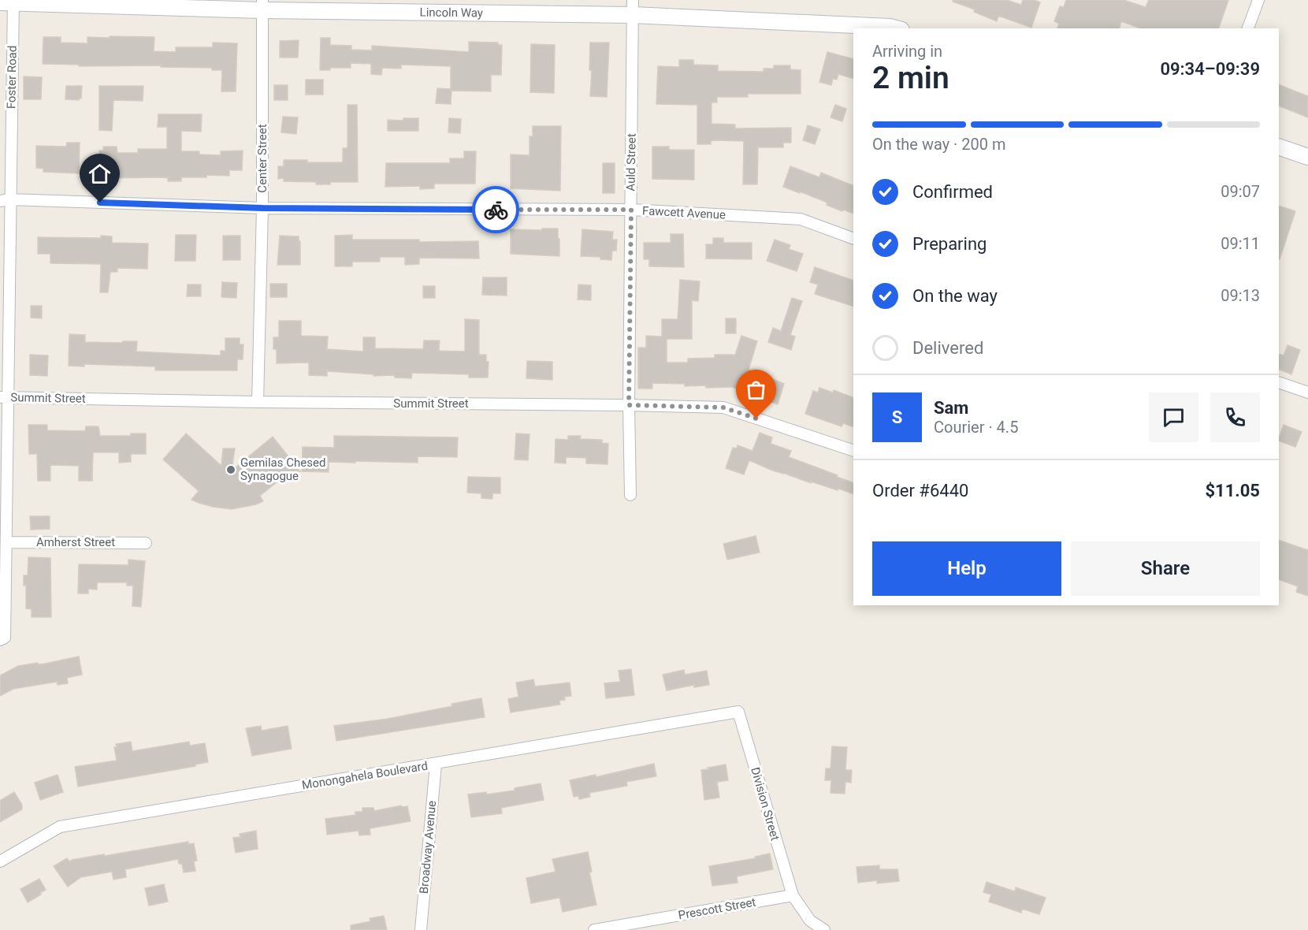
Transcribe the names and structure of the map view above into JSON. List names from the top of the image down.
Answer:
{
  "streets": {
    "main road": ["Lincoln Way"],
    "street": [
      "Foster Road",
      "Center Street",
      "Auld Street",
      "Fawcett Avenue",
      "Summit Street",
      "Amherst Street",
      "Monongahela Boulevard",
      "Division Street",
      "Broadway Avenue",
      "Prescott Street"
    ]
  },
  "crossings": [
    ["Lincoln Way", "Foster Road"],
    ["Lincoln Way", "Center Street"],
    ["Lincoln Way", "Auld Street"],
    ["Foster Road", "Fawcett Avenue"],
    ["Foster Road", "Summit Street"],
    ["Foster Road", "Amherst Street"],
    ["Center Street", "Fawcett Avenue"],
    ["Center Street", "Summit Street"],
    ["Auld Street", "Fawcett Avenue"],
    ["Auld Street", "Summit Street"],
    ["Monongahela Boulevard", "Division Street"],
    ["Monongahela Boulevard", "Broadway Avenue"],
    ["Division Street", "Prescott Street"]
  ],
  "places": ["Gemilas Chesed Synagogue"],
  "page": {
    "heading": ["2 min", "Arriving in", "09:34–09:39"],
    "panel": [
      "Sam",
      "Courier · 4.5",
      "Order #6440",
      "$11.05"
    ],
    "bar": "On the way · 200 m",
    "list": [
      ["Confirmed", "09:07"],
      ["Preparing", "09:11"],
      ["On the way", "09:13"],
      "Delivered"
    ],
    "round": "S",
    "buttons": ["Help", "Share"]
  }
}
